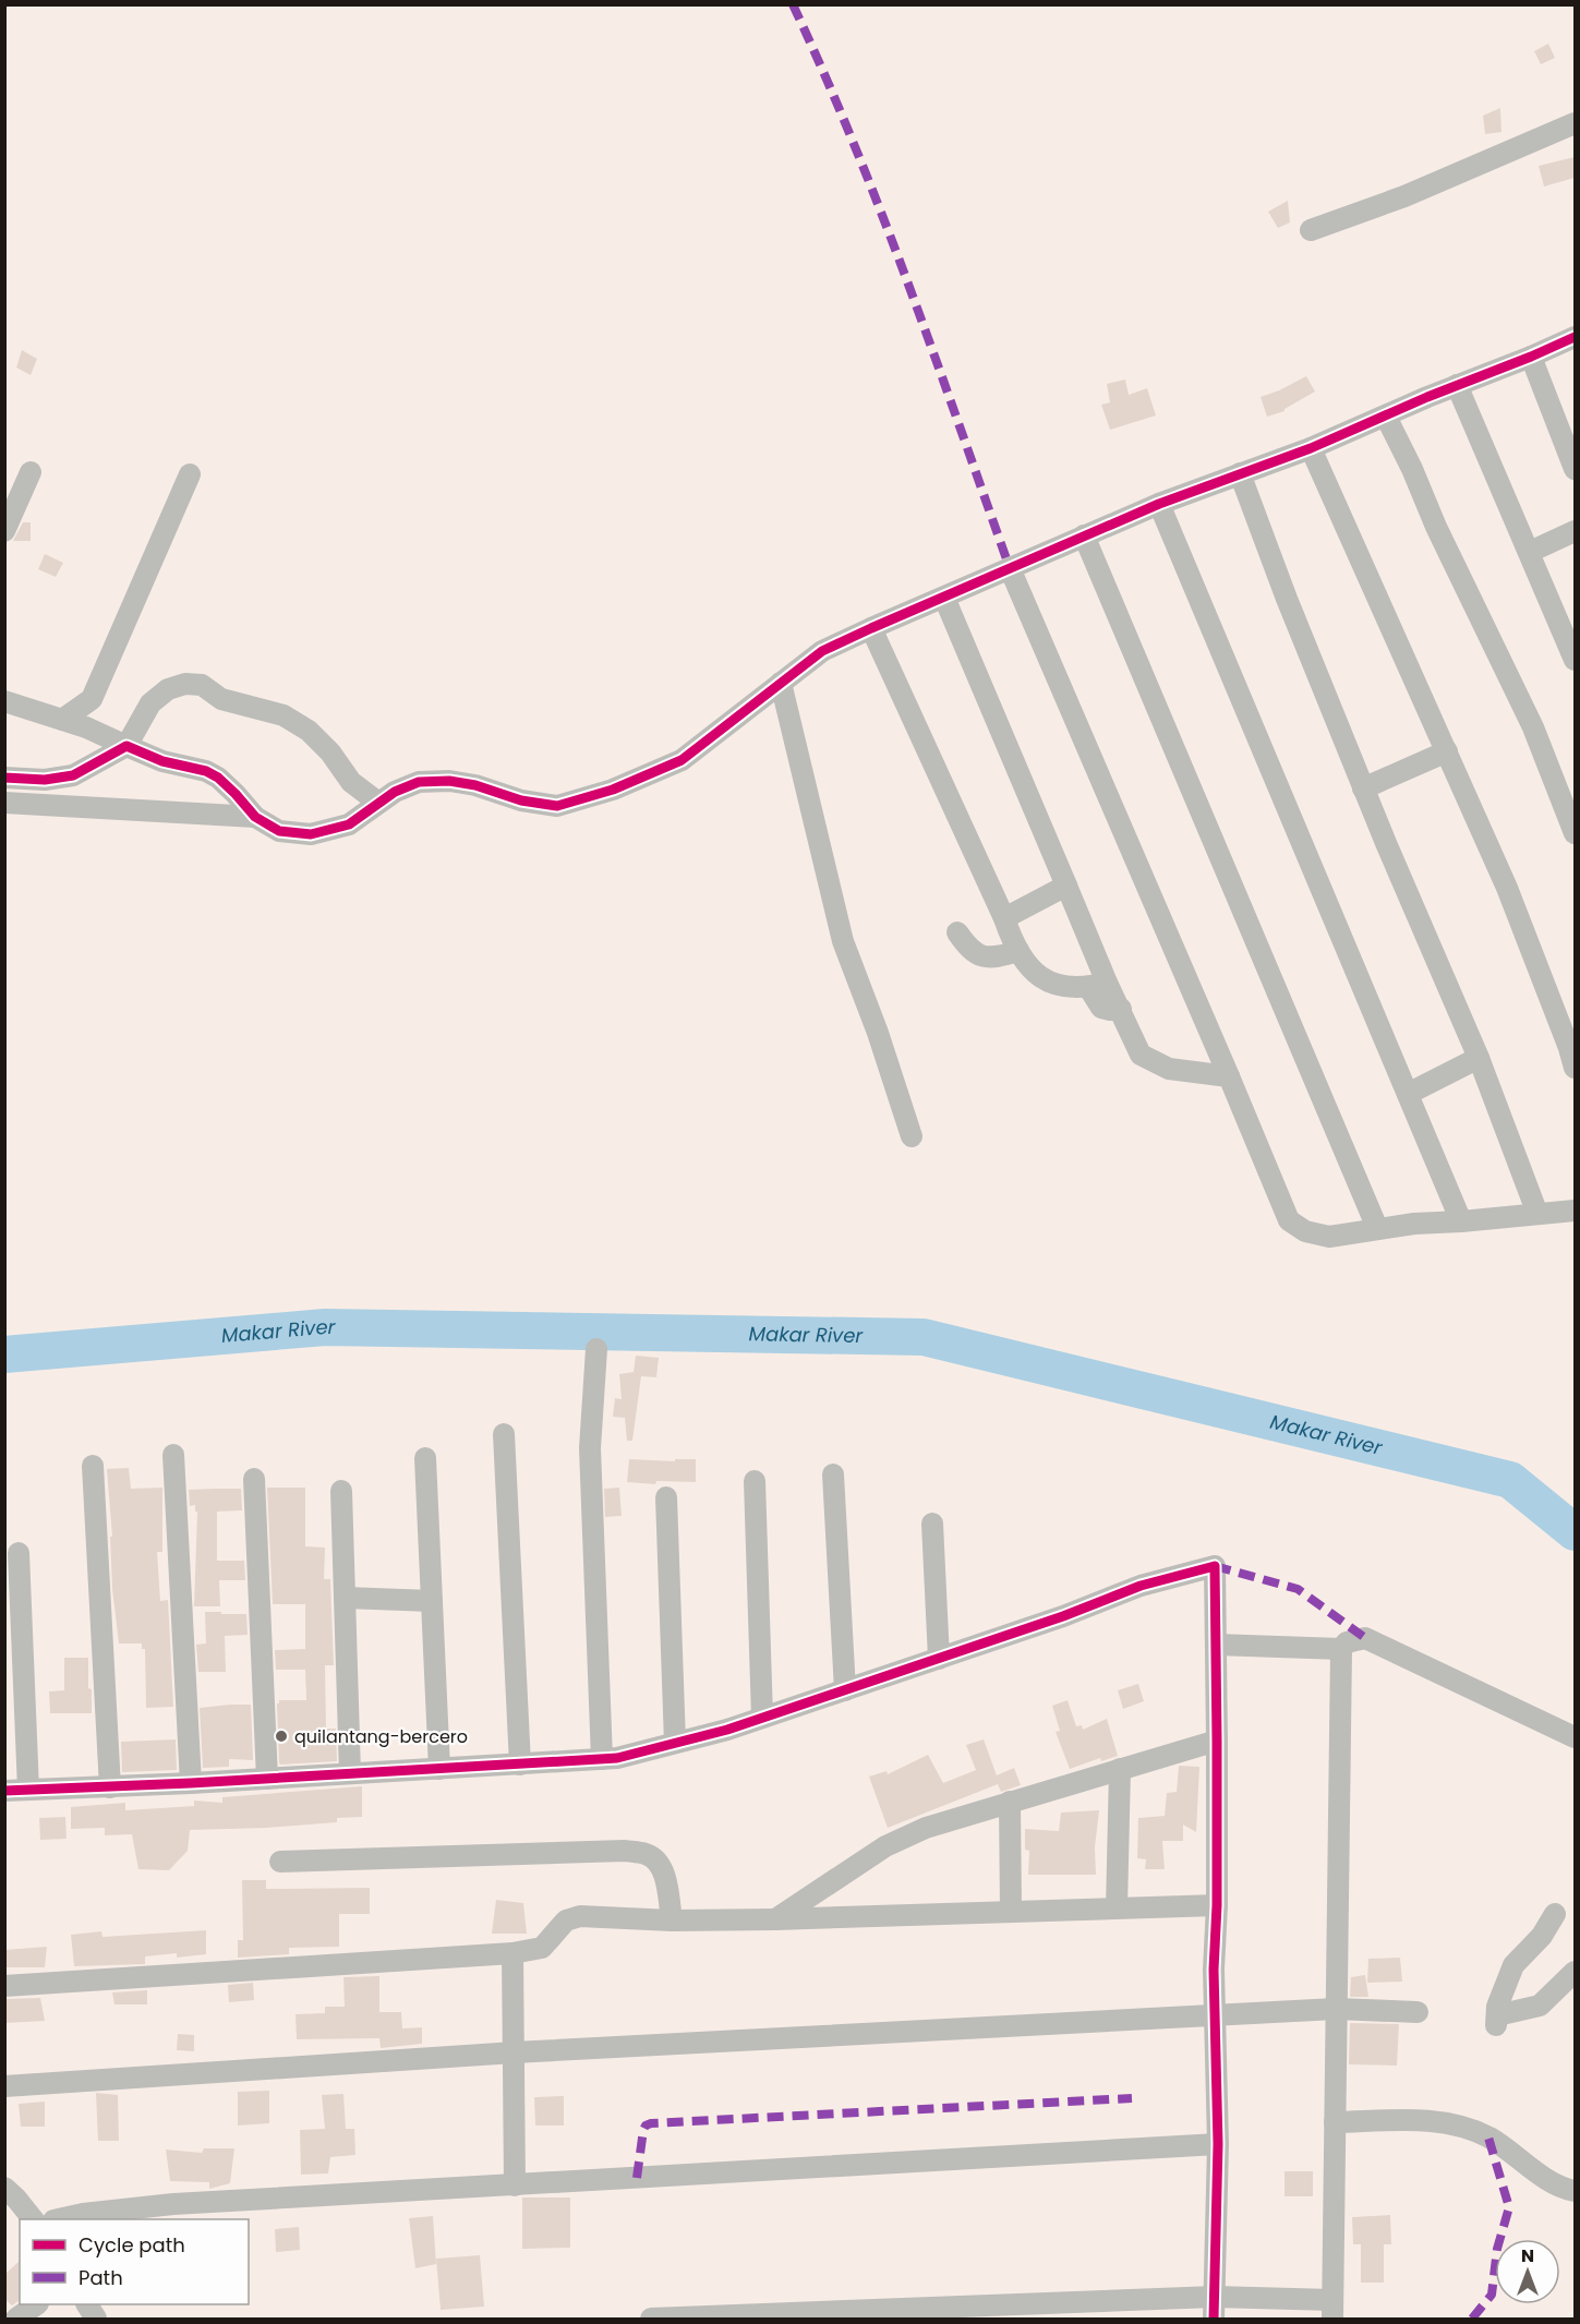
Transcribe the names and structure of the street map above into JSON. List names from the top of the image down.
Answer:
{
  "water": ["Makar River"],
  "places": ["quilantang-bercero"],
  "legend": ["Cycle path", "Path"],
  "north": "top"
}
